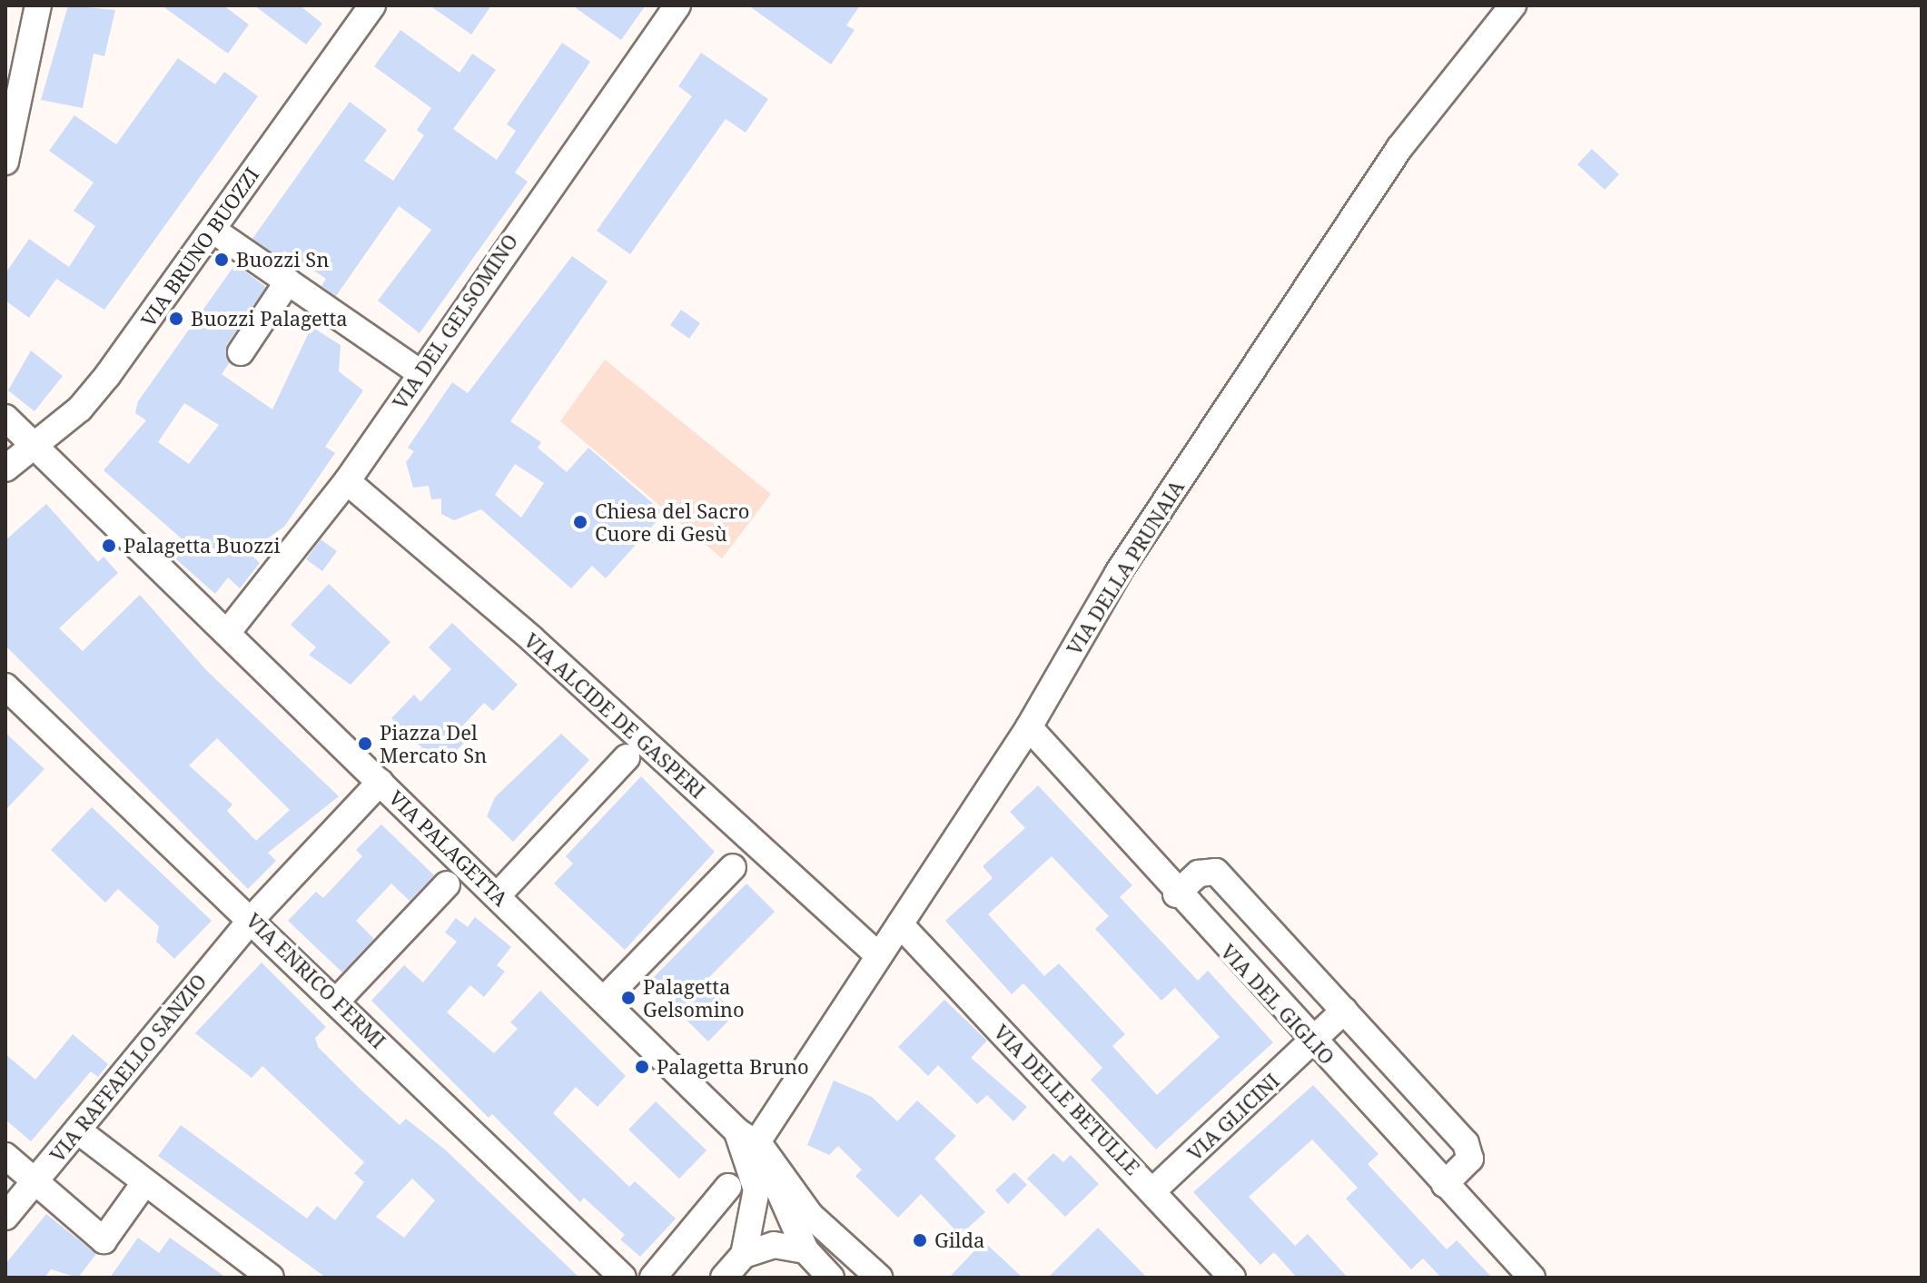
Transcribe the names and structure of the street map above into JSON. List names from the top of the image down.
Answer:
{
  "streets": {
    "street": [
      "VIA BRUNO BUOZZI",
      "VIA DEL GELSOMINO",
      "VIA DELLA PRUNAIA",
      "VIA ALCIDE DE GASPERI",
      "VIA PALAGETTA",
      "VIA ENRICO FERMI",
      "VIA DEL GIGLIO",
      "VIA RAFFAELLO SANZIO",
      "VIA DELLE BETULLE",
      "VIA GLICINI"
    ]
  },
  "crossings": [
    ["VIA BRUNO BUOZZI", "VIA PALAGETTA"],
    ["VIA DEL GELSOMINO", "VIA ALCIDE DE GASPERI"],
    ["VIA DEL GELSOMINO", "VIA PALAGETTA"],
    ["VIA DELLA PRUNAIA", "VIA ALCIDE DE GASPERI"],
    ["VIA DELLA PRUNAIA", "VIA PALAGETTA"],
    ["VIA DELLA PRUNAIA", "VIA DEL GIGLIO"],
    ["VIA DELLA PRUNAIA", "VIA DELLE BETULLE"],
    ["VIA PALAGETTA", "VIA RAFFAELLO SANZIO"],
    ["VIA ENRICO FERMI", "VIA RAFFAELLO SANZIO"],
    ["VIA DEL GIGLIO", "VIA GLICINI"],
    ["VIA DELLE BETULLE", "VIA GLICINI"]
  ],
  "places": [
    "Buozzi Sn",
    "Buozzi Palagetta",
    "Chiesa del Sacro Cuore di Gesù",
    "Palagetta Buozzi",
    "Piazza Del Mercato Sn",
    "Palagetta Gelsomino",
    "Palagetta Bruno",
    "Gilda"
  ]
}
